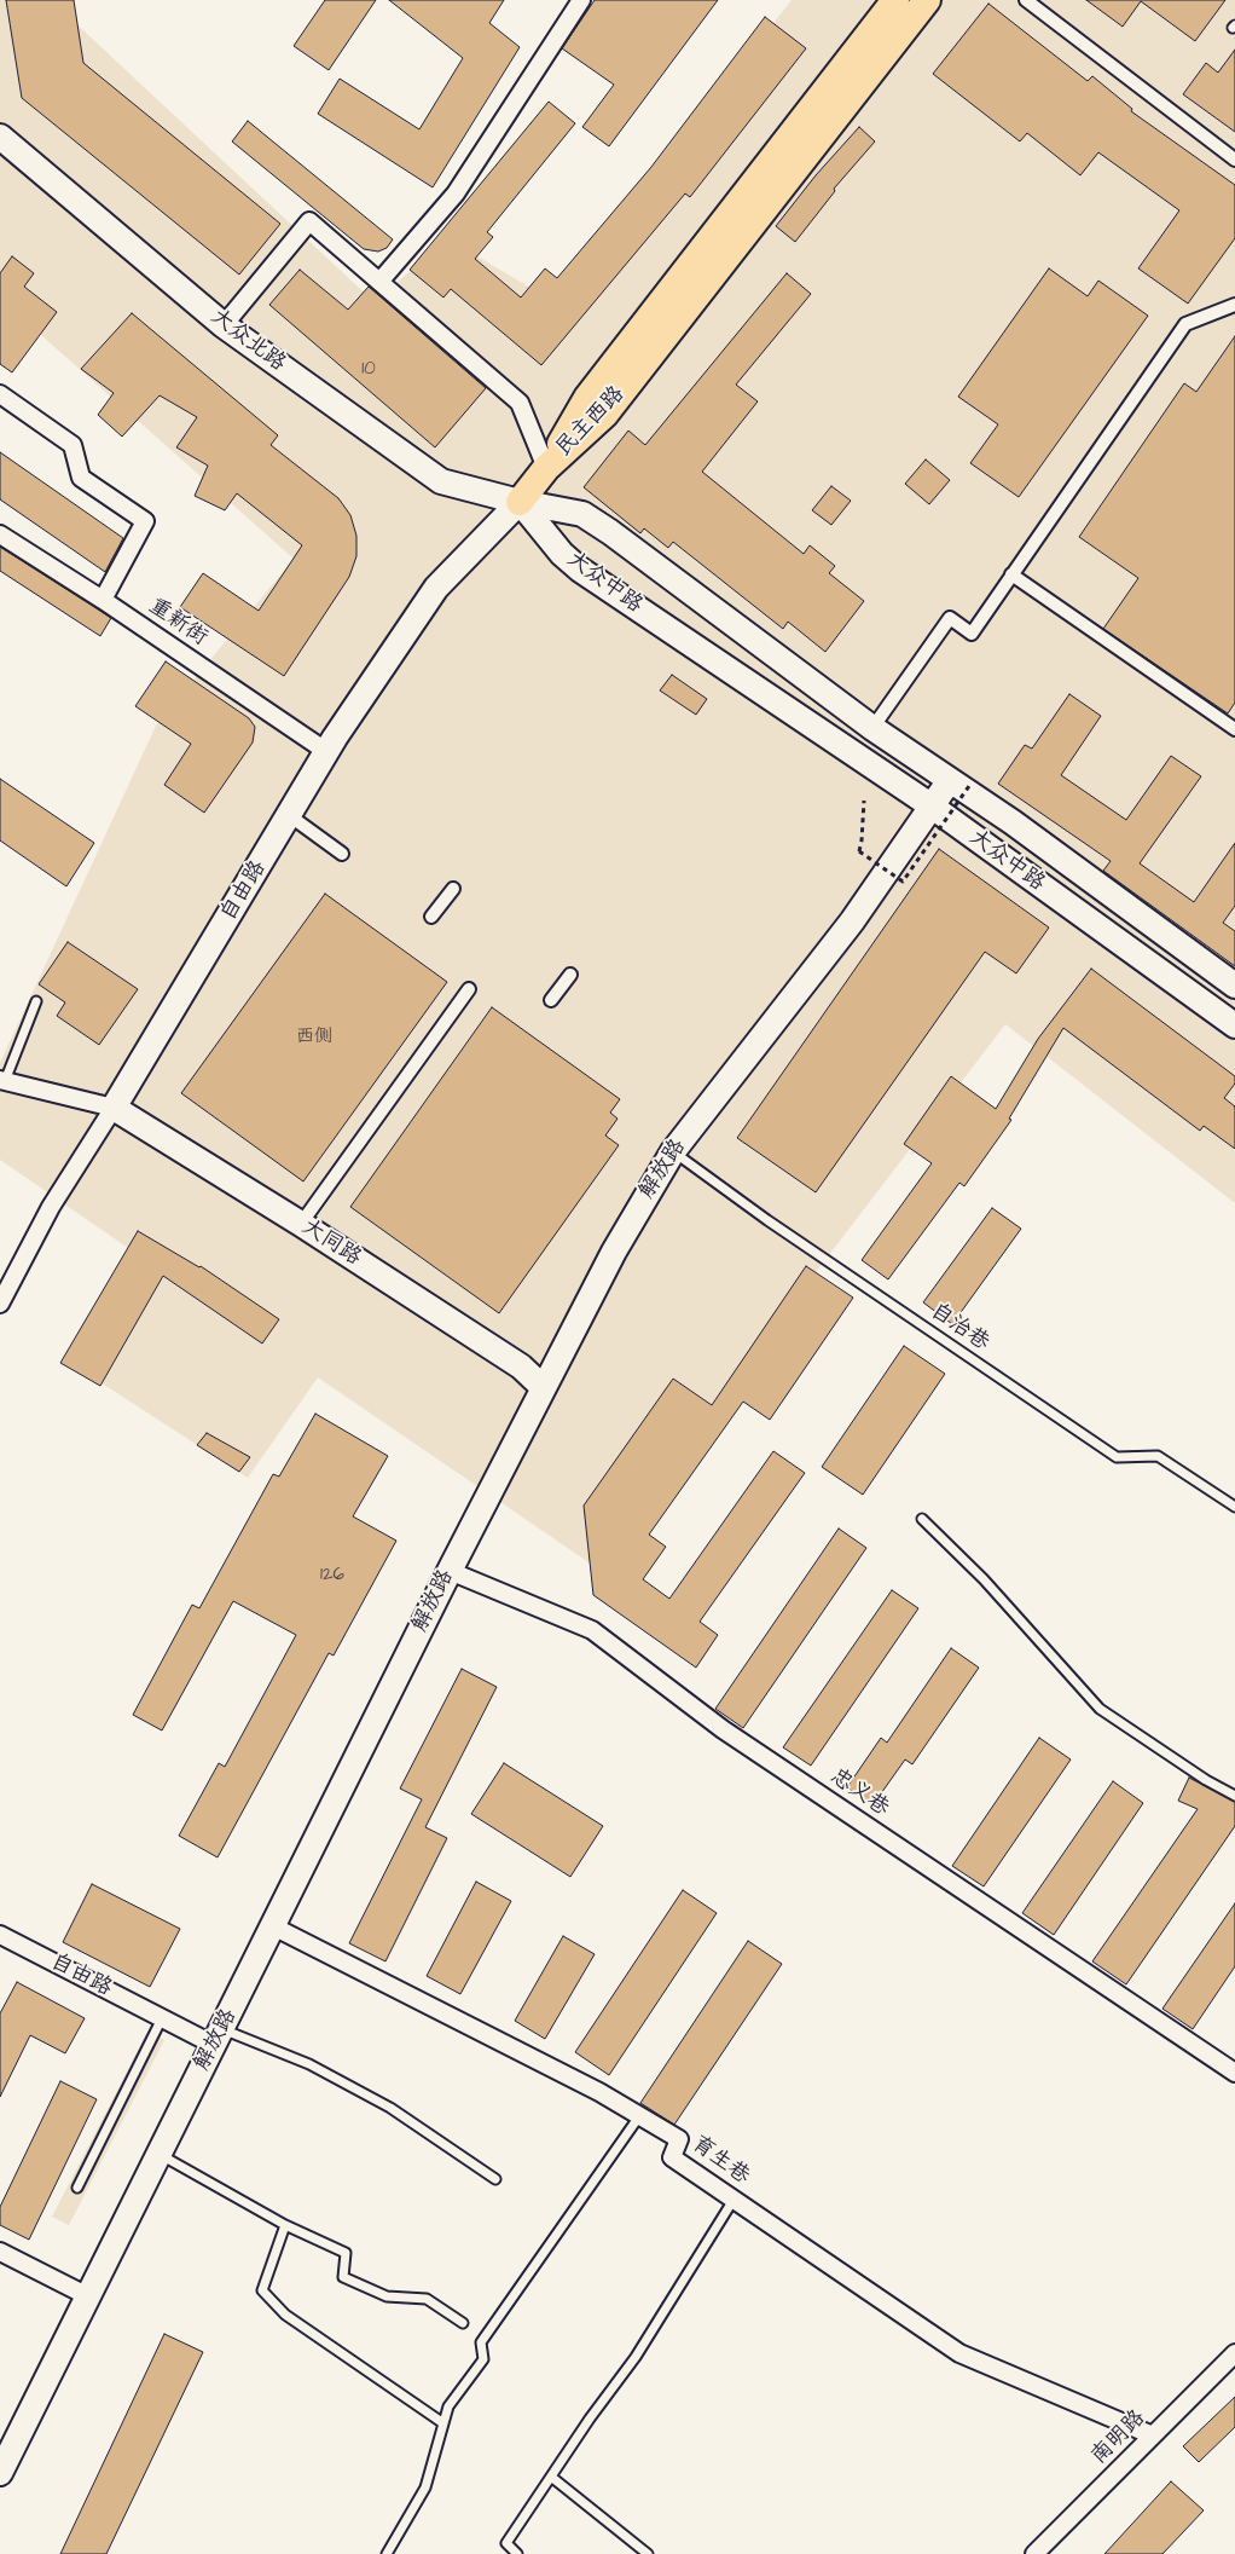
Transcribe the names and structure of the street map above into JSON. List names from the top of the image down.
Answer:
{
  "streets": {
    "main road": [
      "大众北路",
      "民主西路",
      "大众中路",
      "自由路",
      "解放路",
      "大同路"
    ],
    "street": [
      "重新街",
      "忠义巷",
      "育生巷",
      "南明路"
    ],
    "lane": ["自治巷"]
  },
  "crossings": [
    ["大众北路", "大众中路"],
    ["大众北路", "自由路"],
    ["大众中路", "自由路"],
    ["大众中路", "解放路"],
    ["重新街", "自由路"],
    ["自由路", "解放路"],
    ["自由路", "大同路"],
    ["解放路", "大同路"],
    ["解放路", "自治巷"],
    ["解放路", "忠义巷"],
    ["解放路", "育生巷"],
    ["育生巷", "南明路"]
  ],
  "house_numbers": ["10", "西侧", "126"]
}
